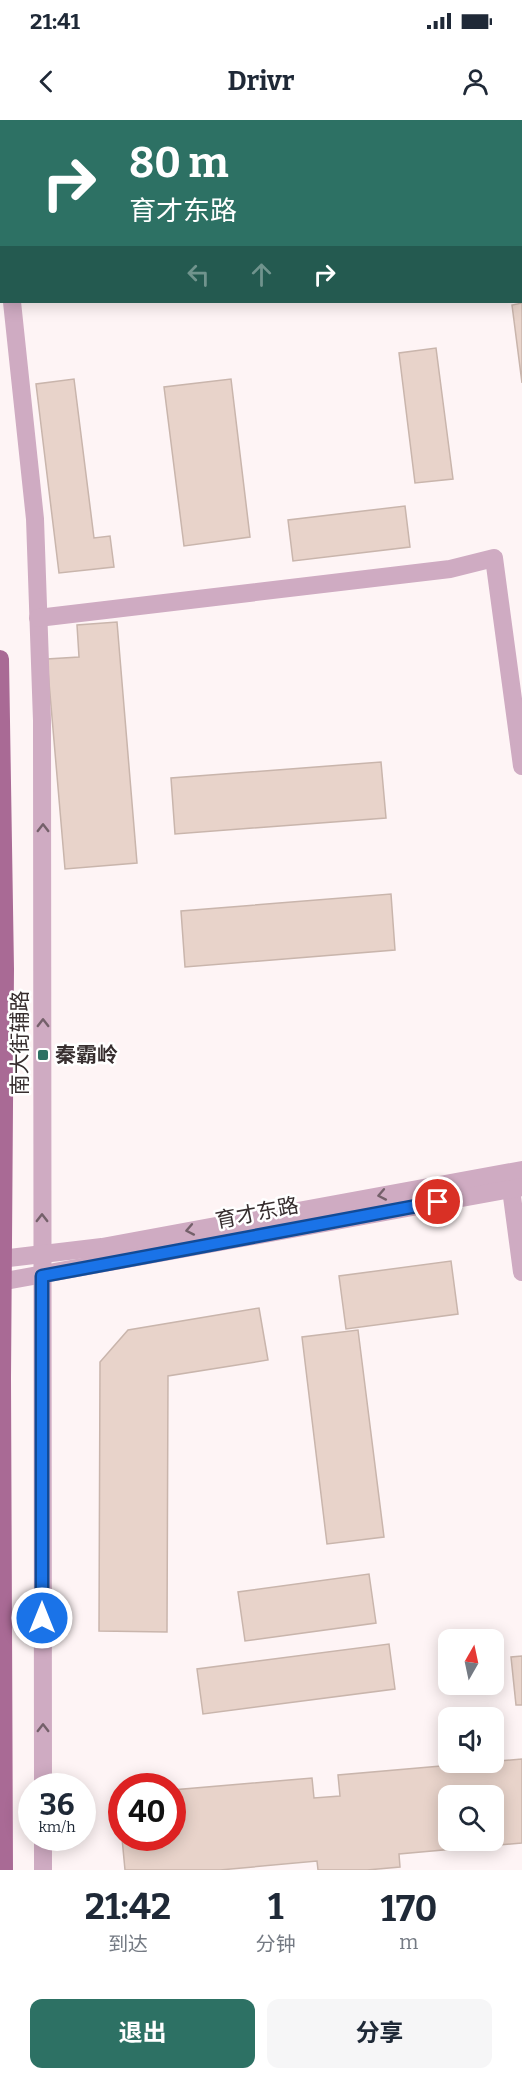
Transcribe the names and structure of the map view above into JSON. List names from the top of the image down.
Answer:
{
  "streets": {
    "street": ["南大街辅路", "育才东路"]
  },
  "crossings": [
    ["南大街辅路", "育才东路"]
  ],
  "one_way": ["南大街辅路"],
  "places": {
    "transit": ["秦霸岭"]
  },
  "north": "top",
  "page": {
    "status": "21:41",
    "header": "Drivr",
    "turn": ["80 m", "育才东路"],
    "speed": "36 km/h",
    "limit": "40",
    "eta": [
      "21:42",
      "到达",
      "1",
      "分钟",
      "170",
      "m"
    ],
    "buttons": ["退出", "分享"]
  }
}
